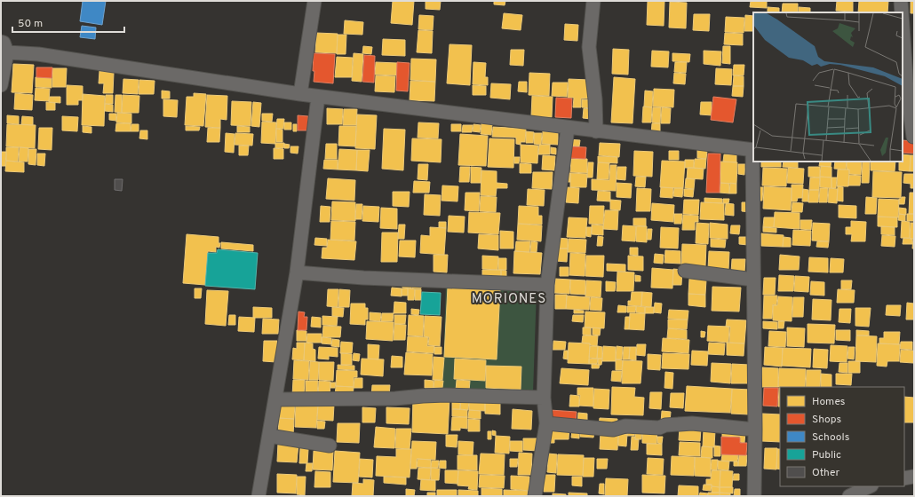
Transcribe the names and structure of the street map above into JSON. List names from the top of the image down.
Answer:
{
  "districts": ["MORIONES"],
  "legend": [
    "Homes",
    "Shops",
    "Schools",
    "Public",
    "Other"
  ],
  "scale_bar": "50 m"
}
